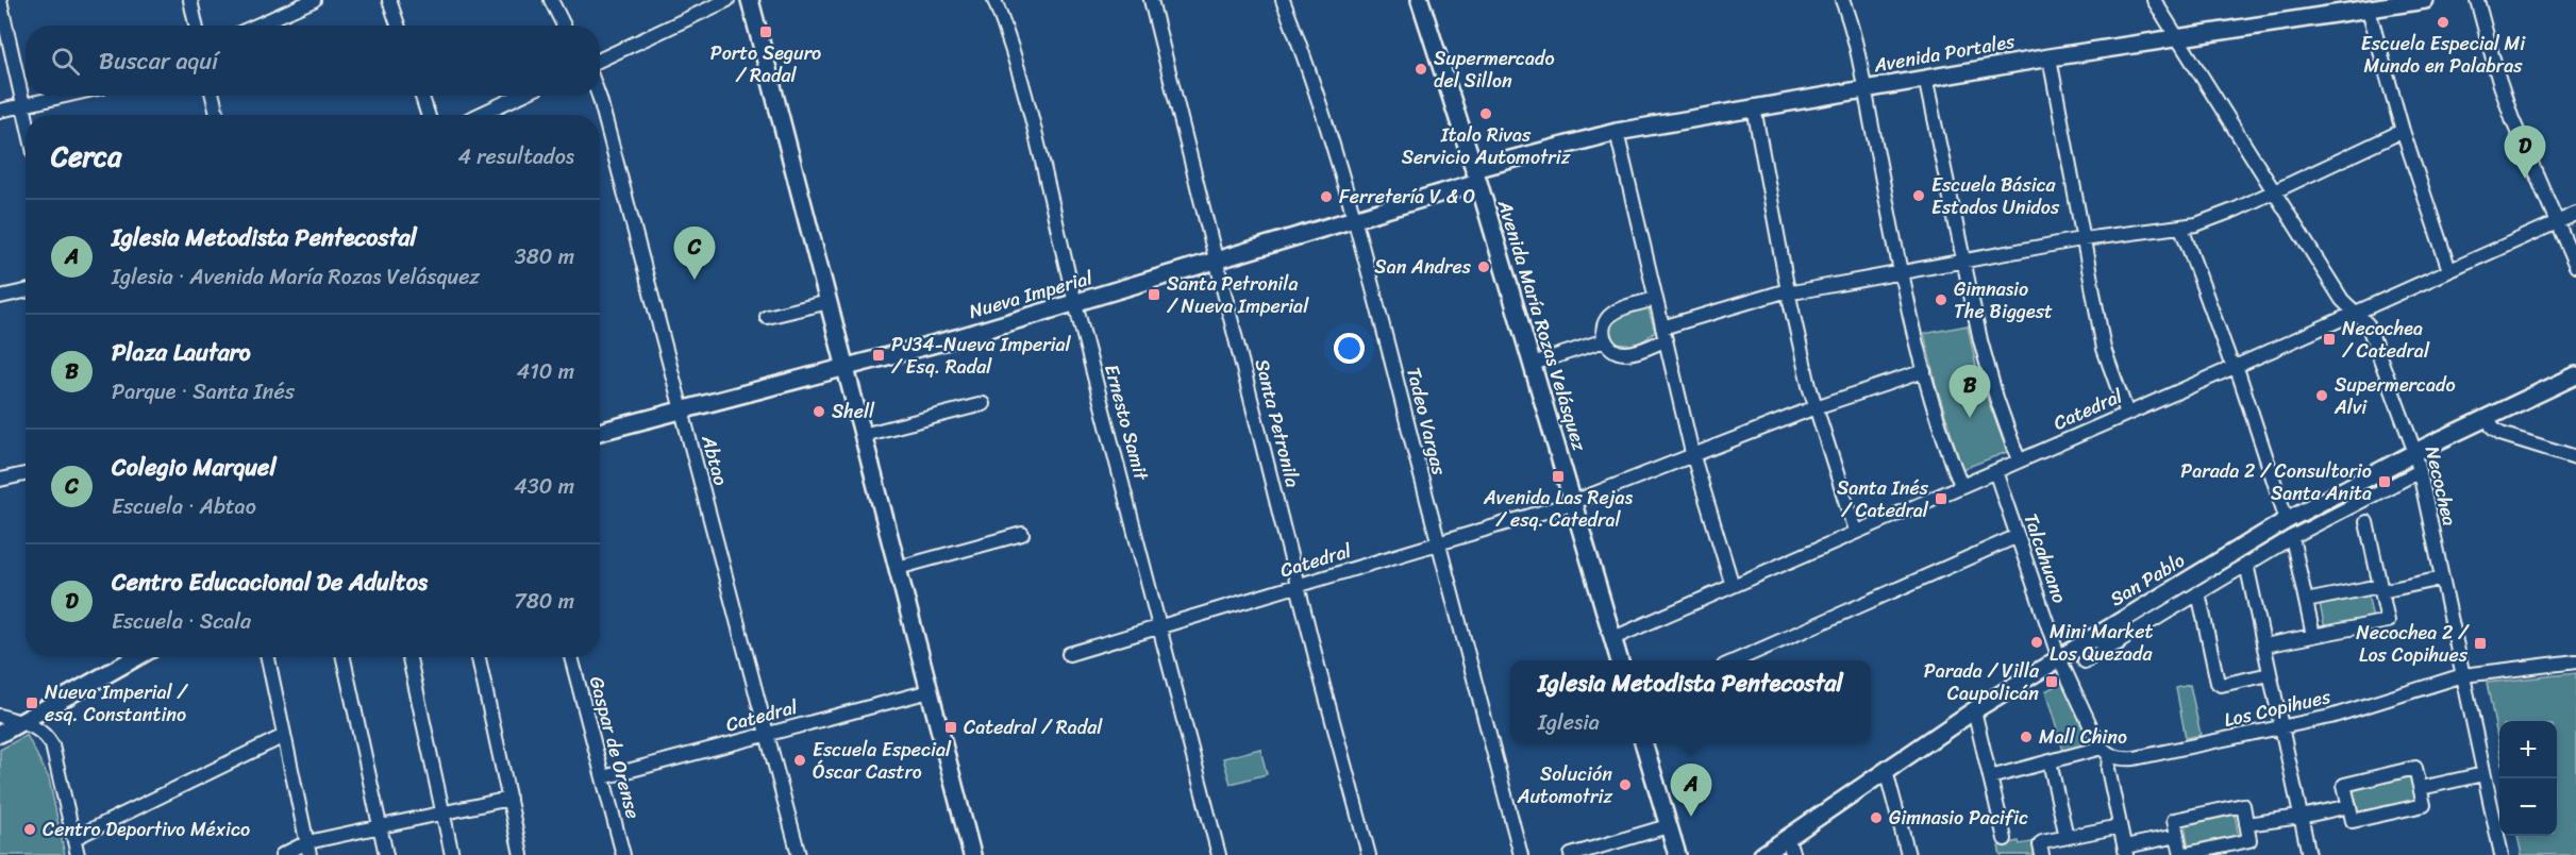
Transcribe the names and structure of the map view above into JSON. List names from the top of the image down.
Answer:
{
  "streets": {
    "main road": [
      "Avenida Portales",
      "Nueva Imperial",
      "Avenida María Rozas Velásquez",
      "San Pablo"
    ],
    "street": [
      "Catedral",
      "Tadeo Vargas",
      "Ernesto Samit",
      "Santa Petronila",
      "Abtao",
      "Necochea",
      "Talcahuano",
      "Los Copihues",
      "Gaspar de Orense"
    ]
  },
  "crossings": [
    ["Avenida Portales", "Nueva Imperial"],
    ["Avenida Portales", "Avenida María Rozas Velásquez"],
    ["Avenida Portales", "Necochea"],
    ["Nueva Imperial", "Avenida María Rozas Velásquez"],
    ["Nueva Imperial", "Tadeo Vargas"],
    ["Nueva Imperial", "Ernesto Samit"],
    ["Nueva Imperial", "Santa Petronila"],
    ["Nueva Imperial", "Abtao"],
    ["Avenida María Rozas Velásquez", "Catedral"],
    ["Catedral", "Tadeo Vargas"],
    ["Catedral", "Ernesto Samit"],
    ["Catedral", "Santa Petronila"],
    ["Catedral", "Abtao"],
    ["Catedral", "Necochea"],
    ["Catedral", "Talcahuano"],
    ["Catedral", "Gaspar de Orense"],
    ["Necochea", "San Pablo"],
    ["Necochea", "Los Copihues"],
    ["Talcahuano", "San Pablo"],
    ["Talcahuano", "Los Copihues"]
  ],
  "places": {
    "other": [
      "Escuela Especial Mi Mundo en Palabras",
      "Supermercado del Sillon",
      "Italo Rivas Servicio Automotriz",
      "Escuela Básica Estados Unidos",
      "Ferretería V & O",
      "San Andres",
      "Gimnasio The Biggest",
      "Supermercado Alvi",
      "Shell",
      "Mini Market Los Quezada",
      "Mall Chino",
      "Escuela Especial Óscar Castro",
      "Solución Automotriz",
      "Gimnasio Pacific",
      "Centro Deportivo México"
    ],
    "transit": [
      "Porto Seguro / Radal",
      "Santa Petronila / Nueva Imperial",
      "Necochea / Catedral",
      "PJ34-Nueva Imperial / Esq. Radal",
      "Avenida Las Rejas / esq. Catedral",
      "Parada 2 / Consultorio Santa Anita",
      "Santa Inés / Catedral",
      "Necochea 2 / Los Copihues",
      "Parada / Villa Caupolicán",
      "Nueva Imperial / esq. Constantino",
      "Catedral / Radal"
    ]
  },
  "page": {
    "search": "Buscar aquí",
    "heading": ["Cerca", "4 resultados"],
    "pins": [
      "D",
      "C",
      "B",
      "A"
    ],
    "list": [
      {
        "mark": "A",
        "name": "Iglesia Metodista Pentecostal",
        "note": "Iglesia · Avenida María Rozas Velásquez",
        "value": "380 m"
      },
      {
        "mark": "B",
        "name": "Plaza Lautaro",
        "note": "Parque · Santa Inés",
        "value": "410 m"
      },
      {
        "mark": "C",
        "name": "Colegio Marquel",
        "note": "Escuela · Abtao",
        "value": "430 m"
      },
      {
        "mark": "D",
        "name": "Centro Educacional De Adultos",
        "note": "Escuela · Scala",
        "value": "780 m"
      }
    ],
    "popup": ["Iglesia Metodista Pentecostal", "Iglesia"],
    "map_buttons": ["+", "−"]
  }
}
